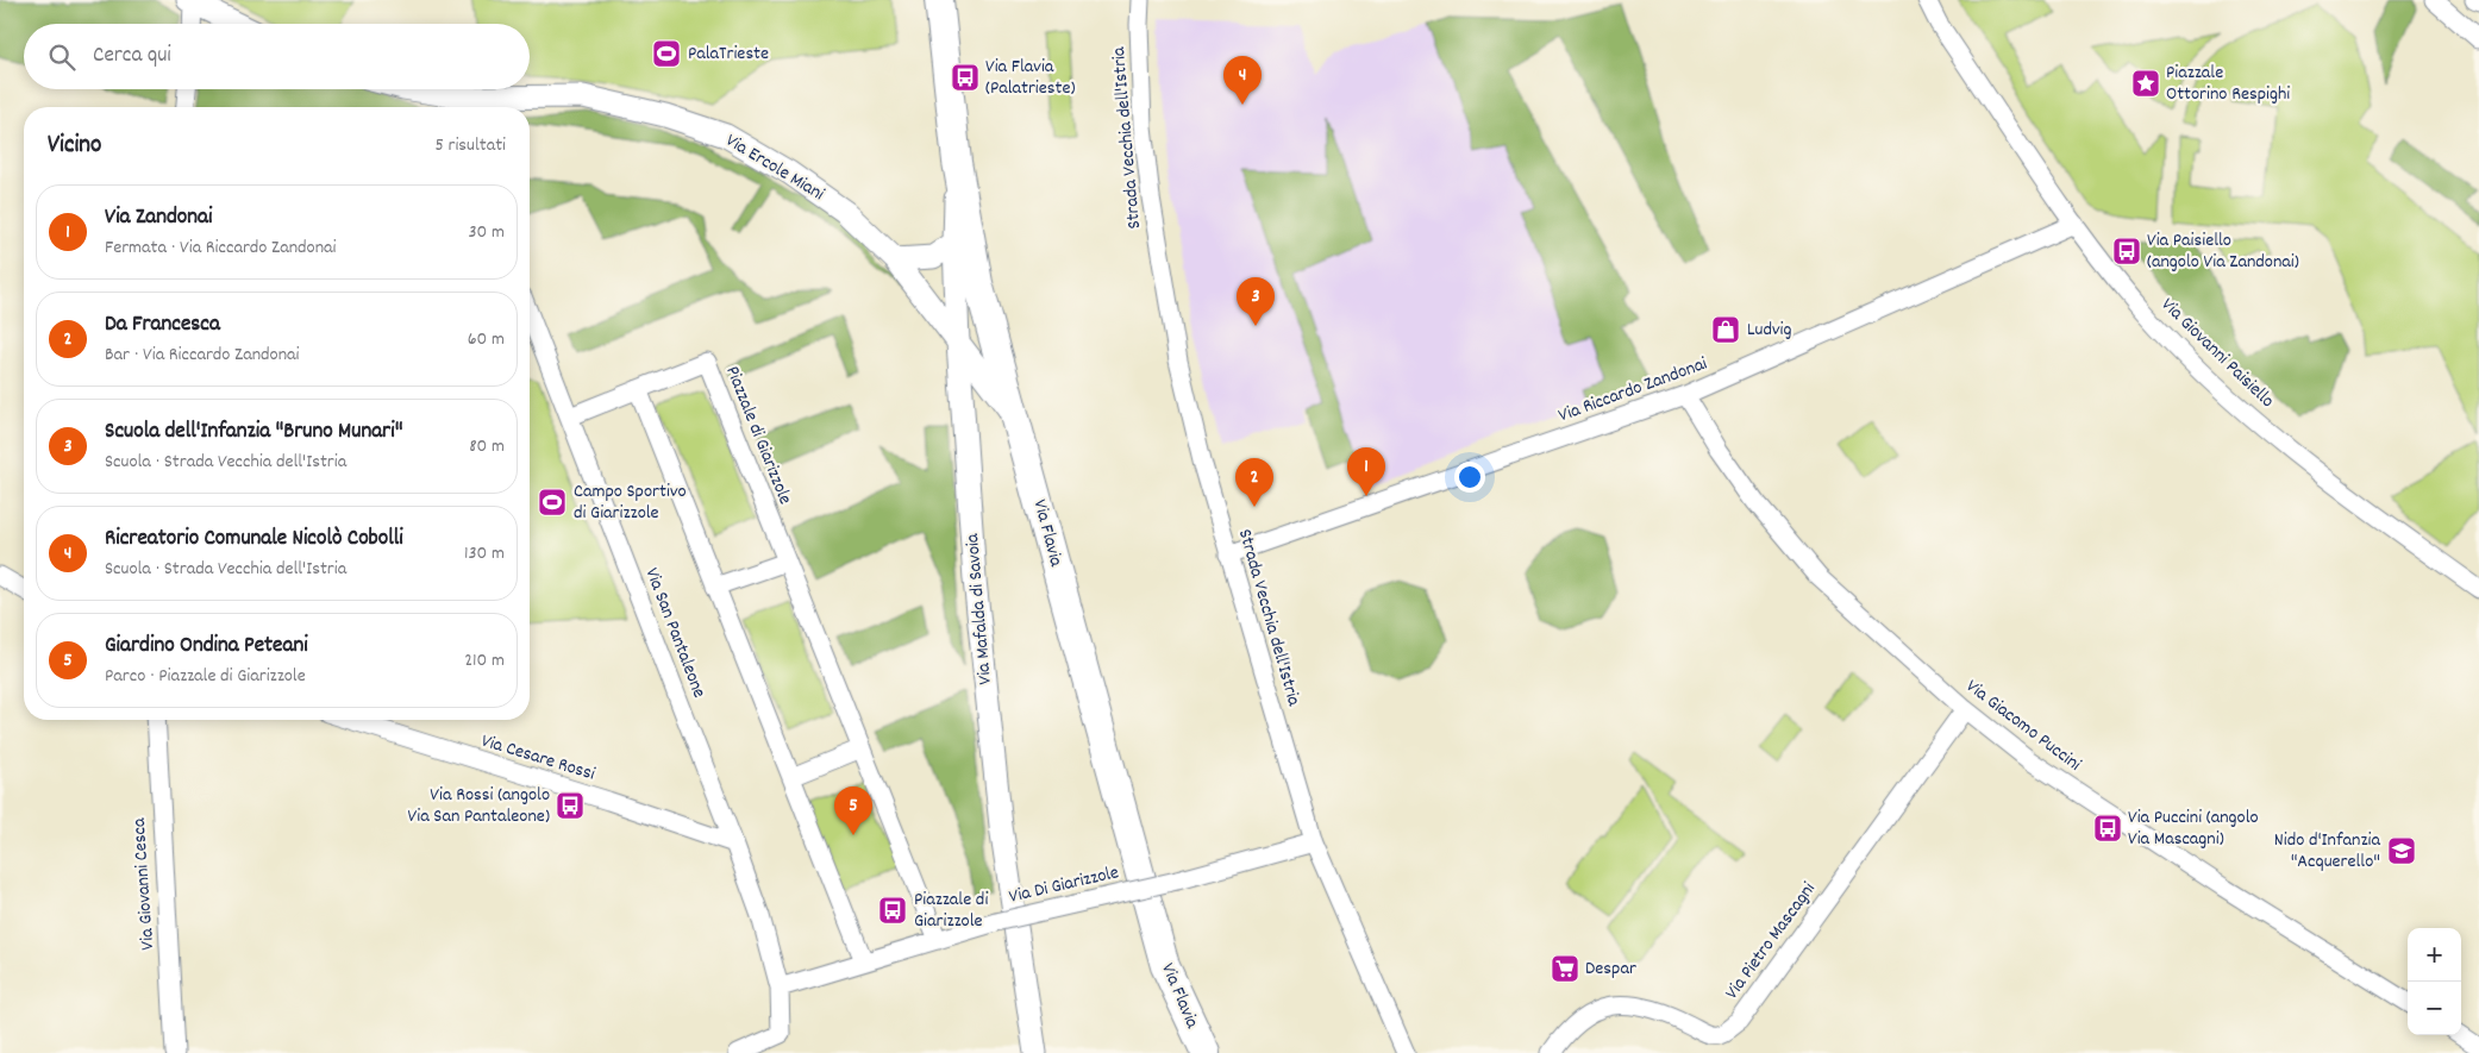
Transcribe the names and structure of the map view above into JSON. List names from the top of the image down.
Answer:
{
  "streets": {
    "main road": ["Via Flavia"],
    "street": [
      "Strada Vecchia dell'Istria",
      "Via Ercole Miani",
      "Via Giovanni Paisiello",
      "Via Riccardo Zandonai",
      "Piazzale di Giarizzole",
      "Via Mafalda di Savoia",
      "Via San Pantaleone",
      "Via Giacomo Puccini",
      "Via Cesare Rossi",
      "Via Giovanni Cesca",
      "Via Di Giarizzole",
      "Via Pietro Mascagni"
    ]
  },
  "crossings": [
    ["Strada Vecchia dell'Istria", "Via Riccardo Zandonai"],
    ["Strada Vecchia dell'Istria", "Via Di Giarizzole"],
    ["Via Ercole Miani", "Via Flavia"],
    ["Via Ercole Miani", "Via Mafalda di Savoia"],
    ["Via Giovanni Paisiello", "Via Riccardo Zandonai"],
    ["Via Riccardo Zandonai", "Via Giacomo Puccini"],
    ["Piazzale di Giarizzole", "Via San Pantaleone"],
    ["Piazzale di Giarizzole", "Via Di Giarizzole"],
    ["Via Flavia", "Via Mafalda di Savoia"],
    ["Via San Pantaleone", "Via Cesare Rossi"],
    ["Via San Pantaleone", "Via Di Giarizzole"],
    ["Via Giacomo Puccini", "Via Pietro Mascagni"]
  ],
  "places": {
    "sports": ["PalaTrieste", "Campo Sportivo di Giarizzole"],
    "bus stop": [
      "Via Flavia (Palatrieste)",
      "Via Paisiello (angolo Via Zandonai)",
      "Via Rossi (angolo Via San Pantaleone)",
      "Via Puccini (angolo Via Mascagni)",
      "Piazzale di Giarizzole"
    ],
    "place": ["Piazzale Ottorino Respighi"],
    "shop": ["Ludvig"],
    "school or university": ["Nido d'Infanzia \"Acquerello\""],
    "supermarket": ["Despar"]
  },
  "page": {
    "search": "Cerca qui",
    "pins": [
      "4",
      "3",
      "1",
      "2",
      "5"
    ],
    "heading": ["Vicino", "5 risultati"],
    "list": [
      {
        "mark": "1",
        "name": "Via Zandonai",
        "note": "Fermata · Via Riccardo Zandonai",
        "value": "30 m"
      },
      {
        "mark": "2",
        "name": "Da Francesca",
        "note": "Bar · Via Riccardo Zandonai",
        "value": "60 m"
      },
      {
        "mark": "3",
        "name": "Scuola dell'Infanzia \"Bruno Munari\"",
        "note": "Scuola · Strada Vecchia dell'Istria",
        "value": "80 m"
      },
      {
        "mark": "4",
        "name": "Ricreatorio Comunale Nicolò Cobolli",
        "note": "Scuola · Strada Vecchia dell'Istria",
        "value": "130 m"
      },
      {
        "mark": "5",
        "name": "Giardino Ondina Peteani",
        "note": "Parco · Piazzale di Giarizzole",
        "value": "210 m"
      }
    ],
    "map_buttons": ["+", "−"]
  }
}
